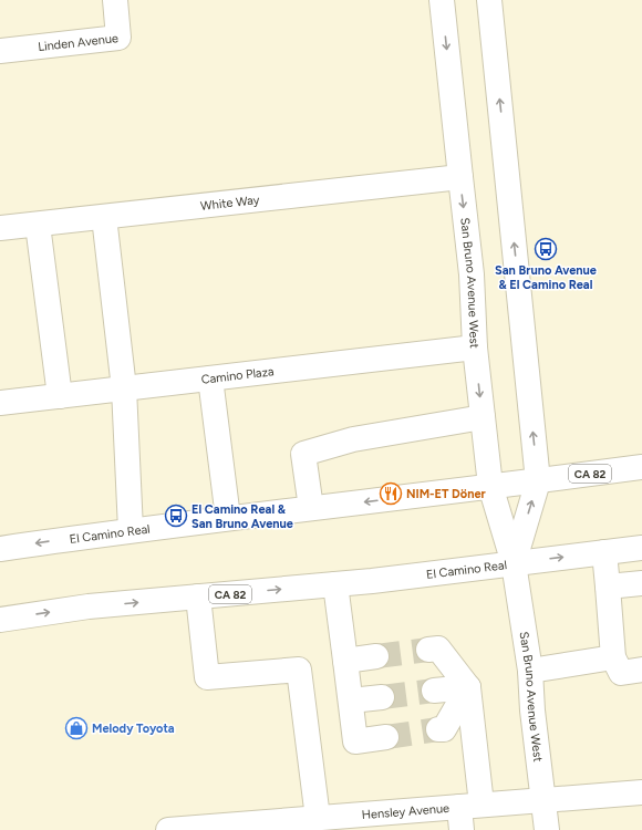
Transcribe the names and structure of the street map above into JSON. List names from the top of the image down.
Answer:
{
  "streets": {
    "main road": [
      "Linden Avenue",
      "White Way",
      "San Bruno Avenue West",
      "Camino Plaza",
      "CA 82",
      "El Camino Real",
      "Hensley Avenue"
    ]
  },
  "crossings": [
    ["White Way", "San Bruno Avenue West"],
    ["San Bruno Avenue West", "Camino Plaza"],
    ["San Bruno Avenue West", "El Camino Real"],
    ["San Bruno Avenue West", "Hensley Avenue"]
  ],
  "places": {
    "bus stop": ["San Bruno Avenue & El Camino Real", "El Camino Real & San Bruno Avenue"],
    "restaurant": ["NIM-ET Döner"],
    "shop": ["Melody Toyota"]
  }
}
